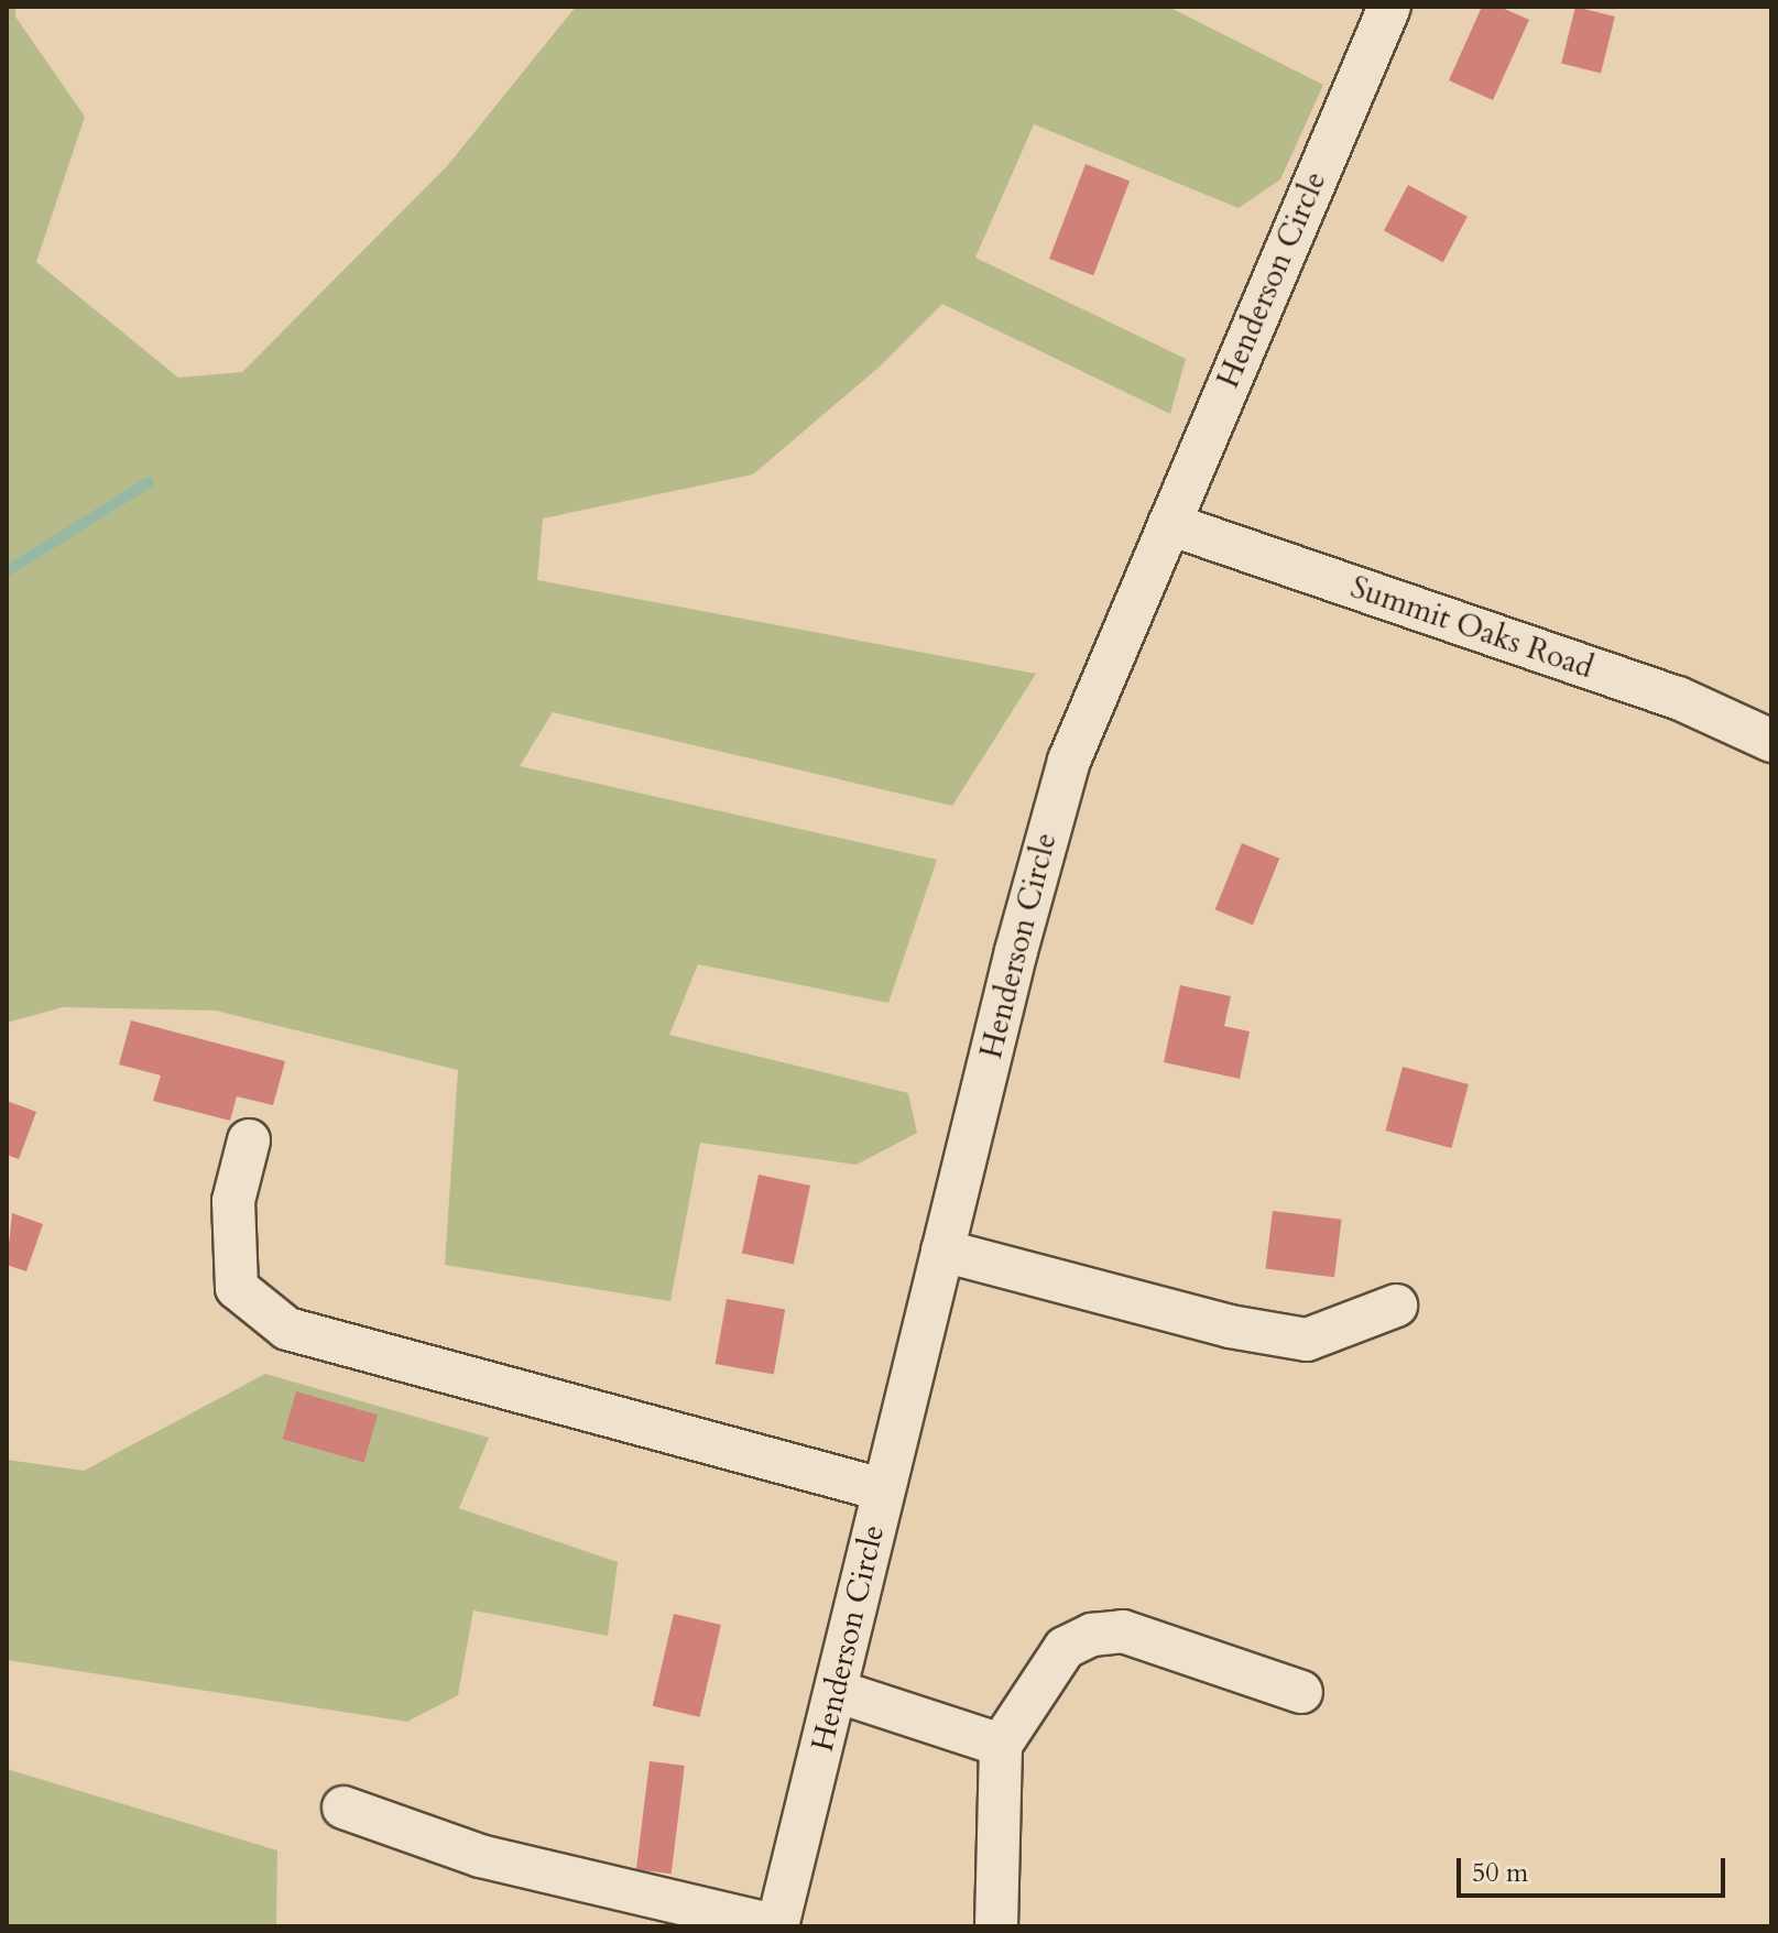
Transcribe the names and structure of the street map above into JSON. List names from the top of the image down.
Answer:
{
  "streets": {
    "street": ["Henderson Circle", "Summit Oaks Road"]
  },
  "crossings": [
    ["Henderson Circle", "Summit Oaks Road"]
  ],
  "scale_bar": "50 m"
}
